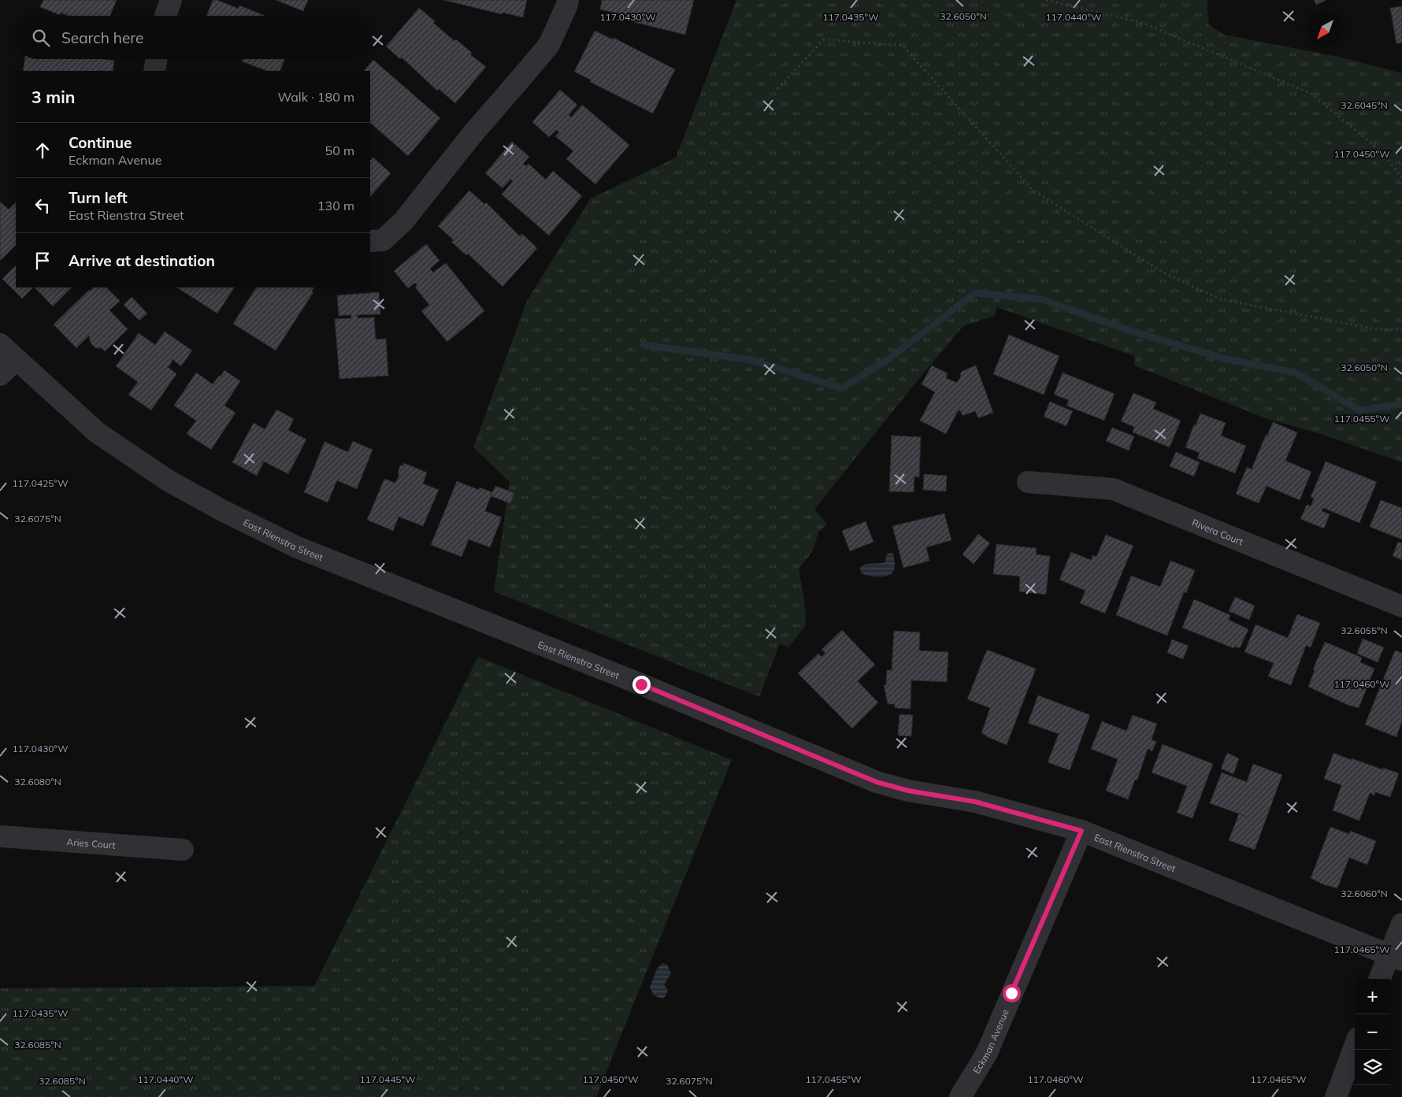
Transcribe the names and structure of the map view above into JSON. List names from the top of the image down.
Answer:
{
  "streets": {
    "street": [
      "Rivera Court",
      "East Rienstra Street",
      "Aries Court",
      "Eckman Avenue"
    ]
  },
  "crossings": [
    ["East Rienstra Street", "Eckman Avenue"]
  ],
  "north": "bottom left",
  "page": {
    "search": "Search here",
    "heading": ["3 min", "Walk · 180 m"],
    "list": [
      ["Continue", "Eckman Avenue", "50 m"],
      ["Turn left", "East Rienstra Street", "130 m"],
      "Arrive at destination"
    ],
    "map_buttons": ["+", "−"]
  },
  "coordinates": [
    "32.6050°N",
    "117.0430°W",
    "117.0435°W",
    "117.0440°W",
    "32.6045°N",
    "117.0450°W",
    "117.0455°W",
    "117.0425°W",
    "32.6075°N",
    "32.6055°N",
    "117.0460°W",
    "32.6080°N",
    "32.6060°N",
    "117.0465°W",
    "32.6085°N",
    "117.0445°W"
  ]
}
